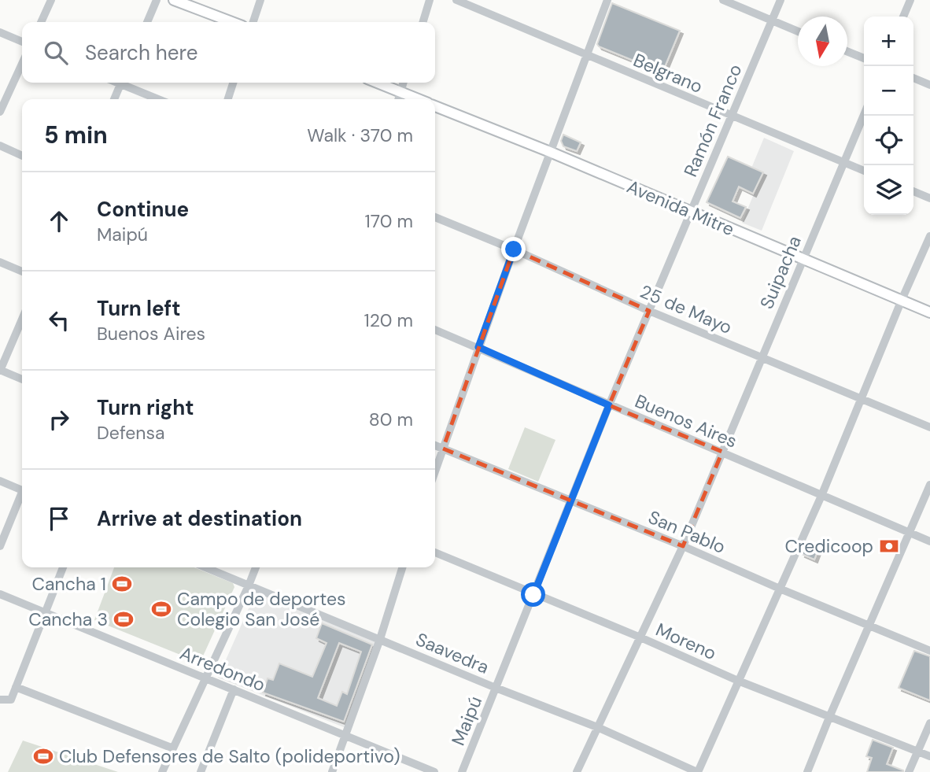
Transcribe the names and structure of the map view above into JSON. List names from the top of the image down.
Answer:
{
  "streets": {
    "main road": ["Avenida Mitre"],
    "street": [
      "Belgrano",
      "Ramón Franco",
      "Suipacha",
      "25 de Mayo",
      "Buenos Aires",
      "San Pablo",
      "Moreno",
      "Saavedra",
      "Arredondo",
      "Maipú"
    ]
  },
  "crossings": [
    ["Belgrano", "Ramón Franco"],
    ["Belgrano", "Suipacha"],
    ["Ramón Franco", "Avenida Mitre"],
    ["Ramón Franco", "25 de Mayo"],
    ["Ramón Franco", "Buenos Aires"],
    ["Ramón Franco", "Maipú"],
    ["Avenida Mitre", "Suipacha"],
    ["Suipacha", "25 de Mayo"],
    ["Suipacha", "Buenos Aires"],
    ["Suipacha", "San Pablo"],
    ["Suipacha", "Moreno"],
    ["Suipacha", "Saavedra"],
    ["Buenos Aires", "Maipú"],
    ["San Pablo", "Maipú"],
    ["Moreno", "Maipú"],
    ["Saavedra", "Maipú"]
  ],
  "places": {
    "bank": ["Credicoop"],
    "sports": [
      "Cancha 1",
      "Campo de deportes Colegio San José",
      "Cancha 3",
      "Club Defensores de Salto (polideportivo)"
    ]
  },
  "north": "bottom",
  "page": {
    "map_buttons": ["+", "−"],
    "search": "Search here",
    "heading": ["5 min", "Walk · 370 m"],
    "list": [
      ["Continue", "Maipú", "170 m"],
      ["Turn left", "Buenos Aires", "120 m"],
      ["Turn right", "Defensa", "80 m"],
      "Arrive at destination"
    ]
  }
}
